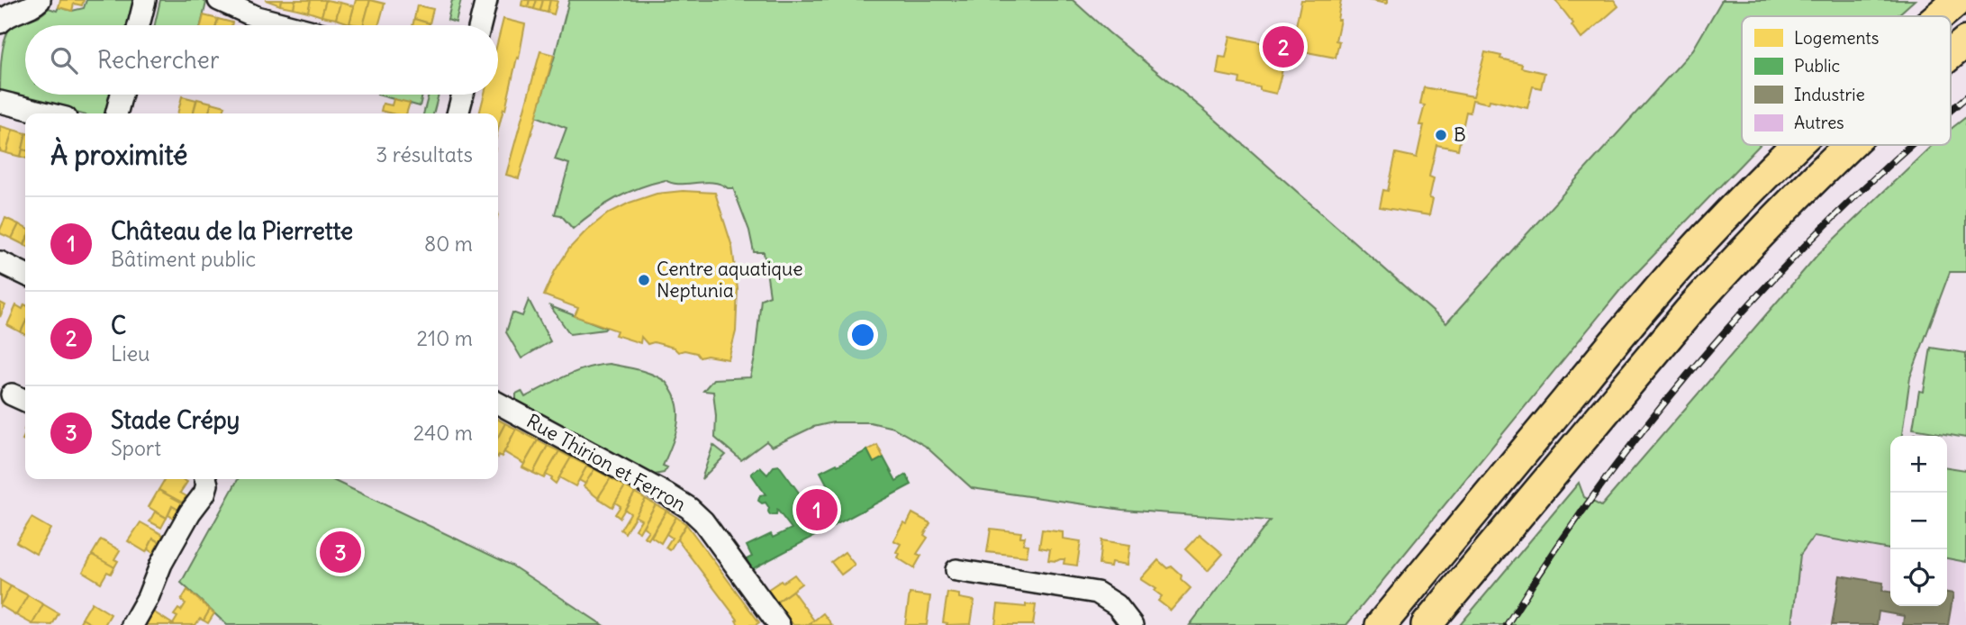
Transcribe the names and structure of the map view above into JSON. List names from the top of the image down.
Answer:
{
  "streets": {
    "street": ["Rue Thirion et Ferron"]
  },
  "places": ["B", "Centre aquatique Neptunia"],
  "legend": [
    "Logements",
    "Public",
    "Industrie",
    "Autres"
  ],
  "page": {
    "pins": ["2", "1", "3"],
    "search": "Rechercher",
    "heading": ["À proximité", "3 résultats"],
    "list": [
      {
        "mark": "1",
        "name": "Château de la Pierrette",
        "note": "Bâtiment public",
        "value": "80 m"
      },
      {
        "mark": "2",
        "name": "C",
        "note": "Lieu",
        "value": "210 m"
      },
      {
        "mark": "3",
        "name": "Stade Crépy",
        "note": "Sport",
        "value": "240 m"
      }
    ],
    "map_buttons": ["+", "−"]
  }
}
